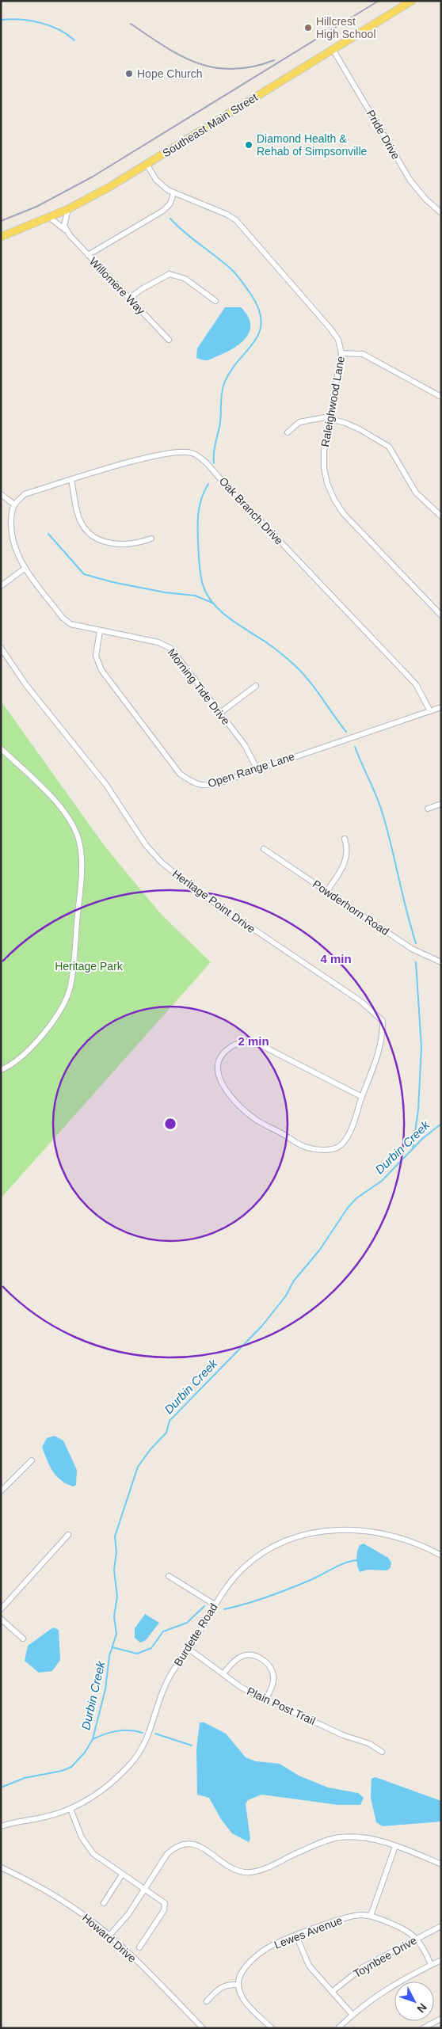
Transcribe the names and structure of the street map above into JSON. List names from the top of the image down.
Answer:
{
  "streets": {
    "main road": ["Southeast Main Street"],
    "street": [
      "Pride Drive",
      "Willomere Way",
      "Raleighwood Lane",
      "Oak Branch Drive",
      "Morning Tide Drive",
      "Open Range Lane",
      "Heritage Point Drive",
      "Powderhorn Road",
      "Burdette Road",
      "Plain Post Trail",
      "Lewes Avenue",
      "Howard Drive",
      "Toynbee Drive"
    ]
  },
  "crossings": [
    ["Southeast Main Street", "Pride Drive"],
    ["Southeast Main Street", "Willomere Way"],
    ["Southeast Main Street", "Raleighwood Lane"],
    ["Oak Branch Drive", "Morning Tide Drive"],
    ["Oak Branch Drive", "Open Range Lane"],
    ["Morning Tide Drive", "Open Range Lane"],
    ["Burdette Road", "Plain Post Trail"],
    ["Lewes Avenue", "Toynbee Drive"]
  ],
  "water": ["Durbin Creek"],
  "parks": ["Heritage Park"],
  "places": ["Hillcrest High School", "Hope Church", "Diamond Health & Rehab of Simpsonville"],
  "north": "bottom right",
  "rings": ["4 min", "2 min"]
}
